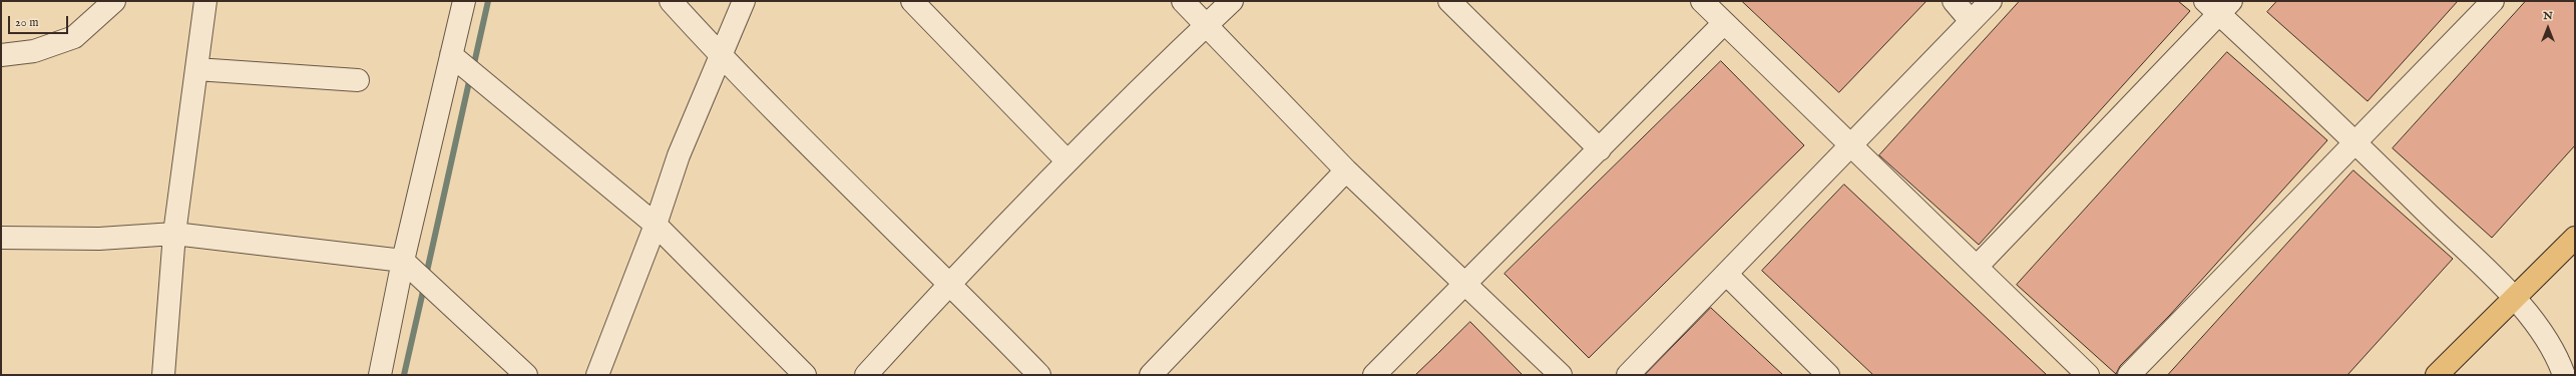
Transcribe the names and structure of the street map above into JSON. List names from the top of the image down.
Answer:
{
  "scale_bar": "20 m",
  "north": "top"
}
